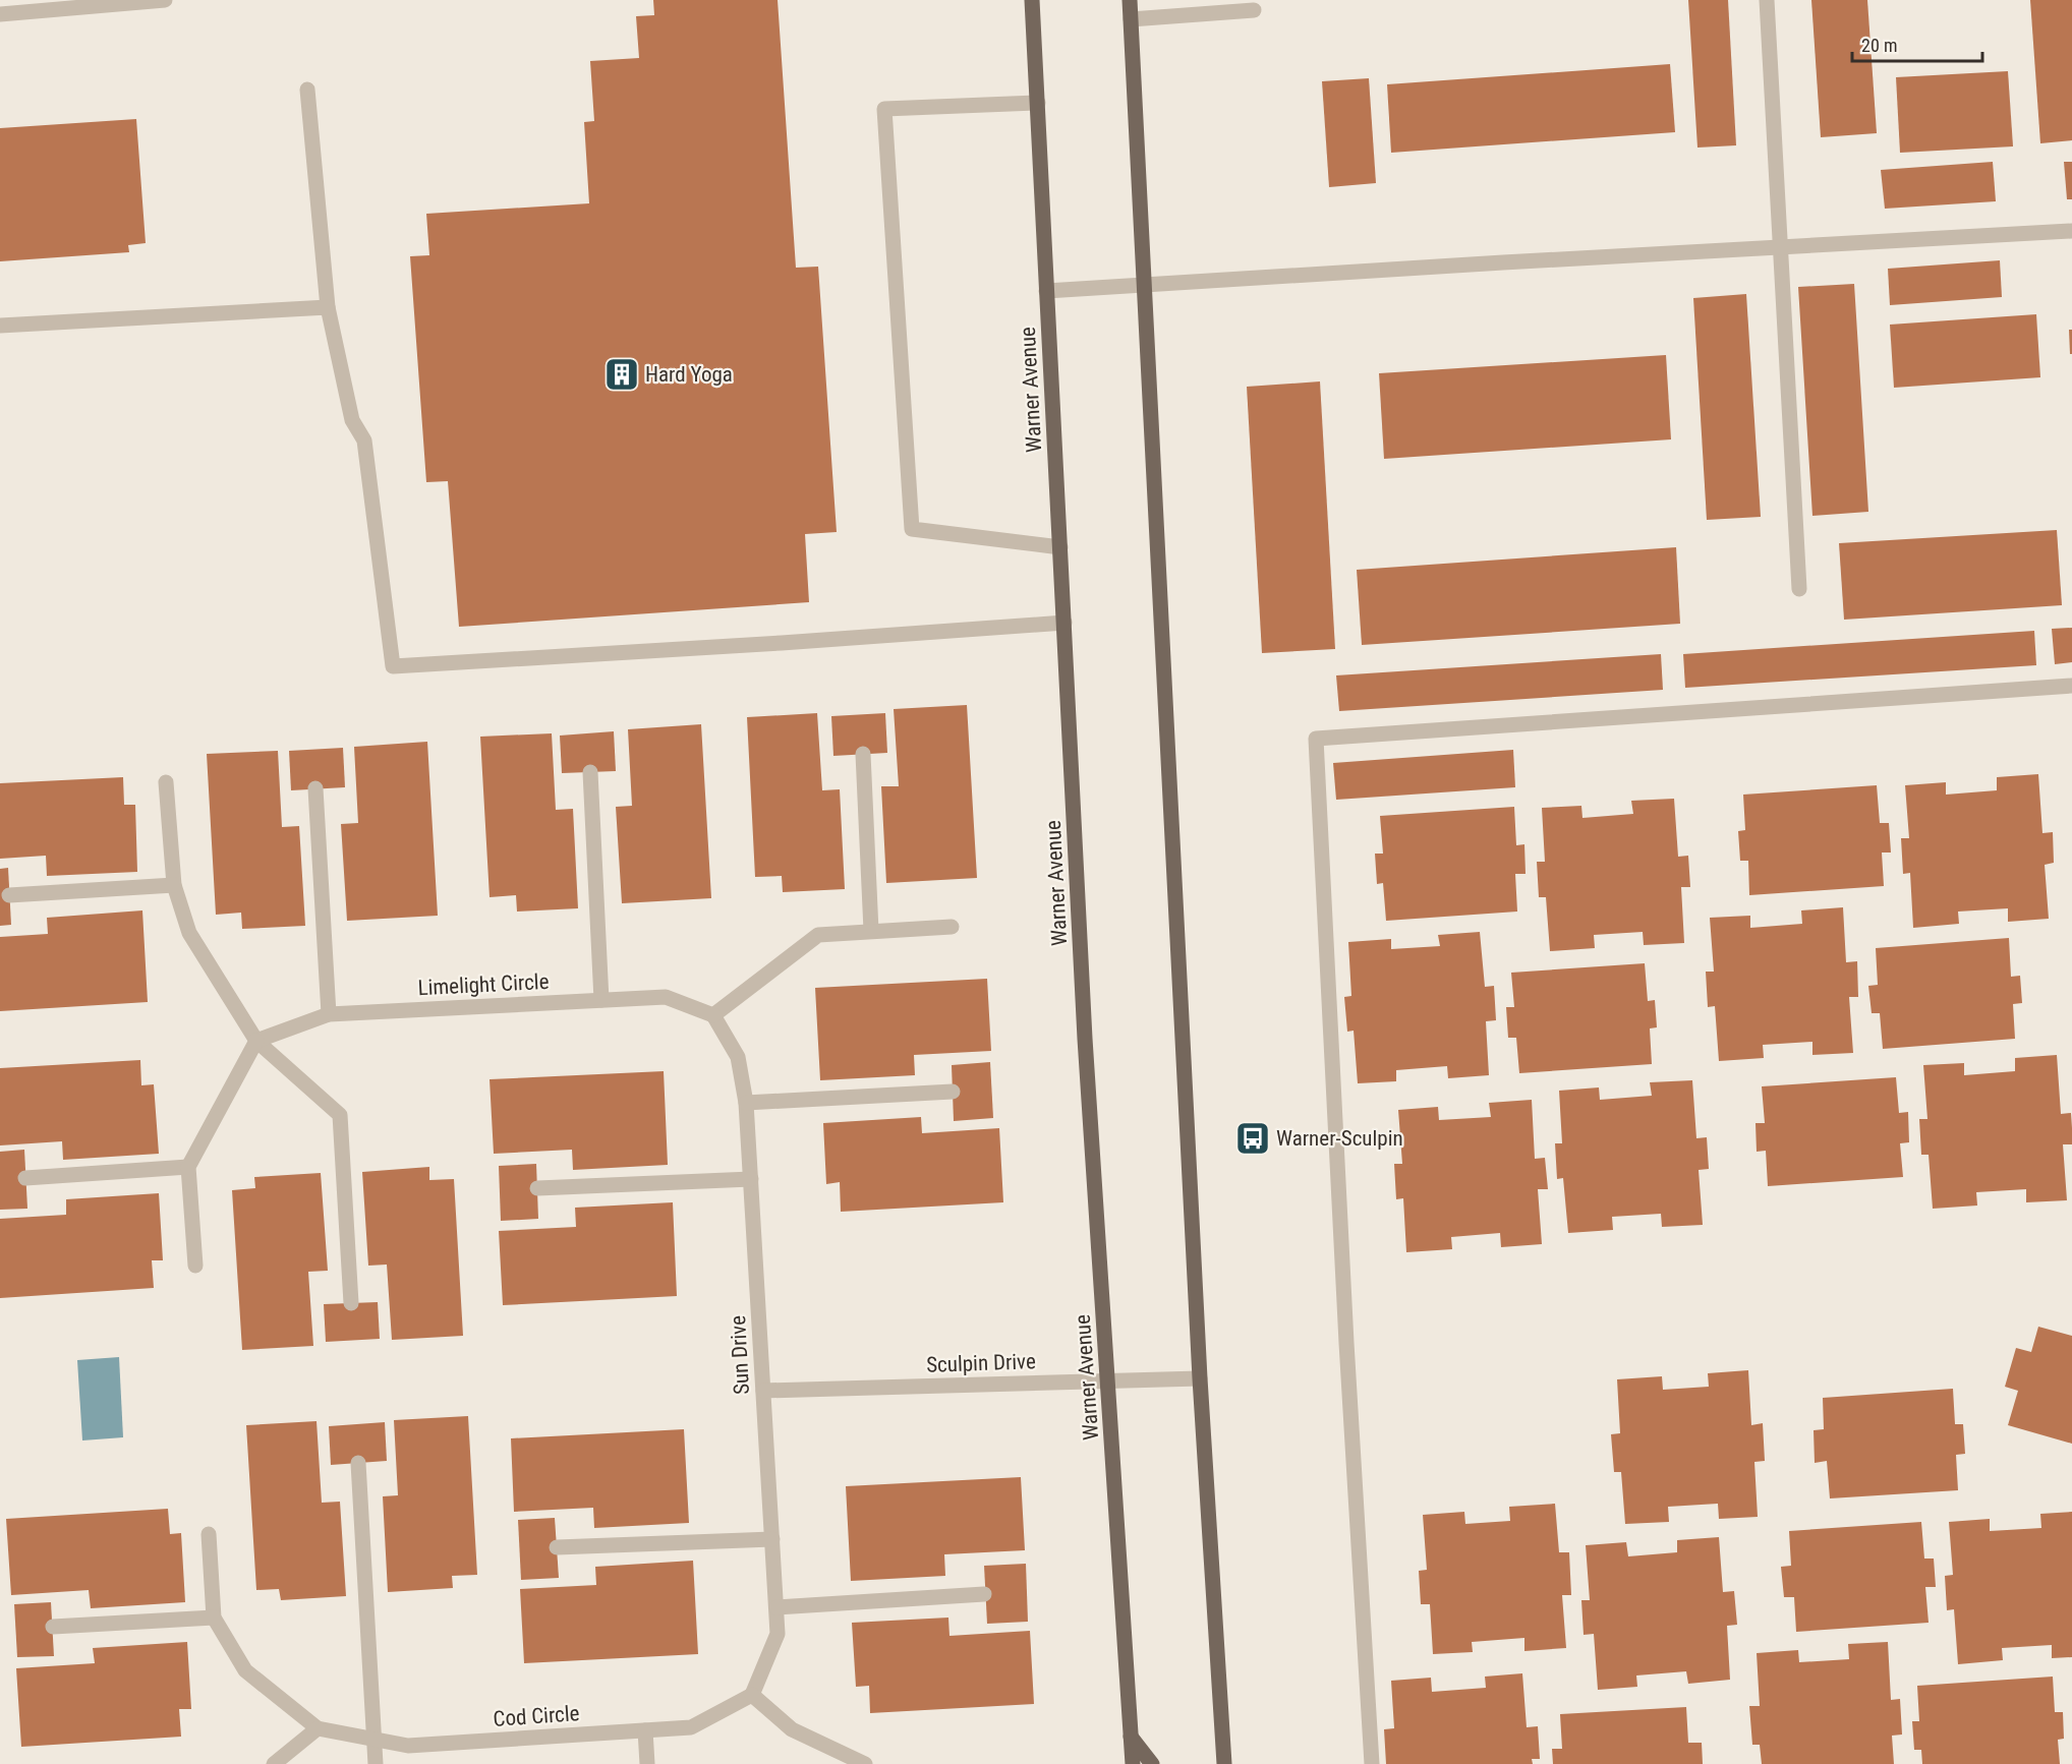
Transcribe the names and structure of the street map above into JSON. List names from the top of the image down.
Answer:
{
  "streets": {
    "main road": ["Warner Avenue"],
    "street": [
      "Limelight Circle",
      "Sun Drive",
      "Sculpin Drive",
      "Cod Circle"
    ]
  },
  "crossings": [
    ["Warner Avenue", "Sculpin Drive"],
    ["Limelight Circle", "Sun Drive"],
    ["Sun Drive", "Sculpin Drive"],
    ["Sun Drive", "Cod Circle"]
  ],
  "places": {
    "building": ["Hard Yoga"],
    "bus stop": ["Warner-Sculpin"]
  },
  "scale_bar": "20 m"
}
